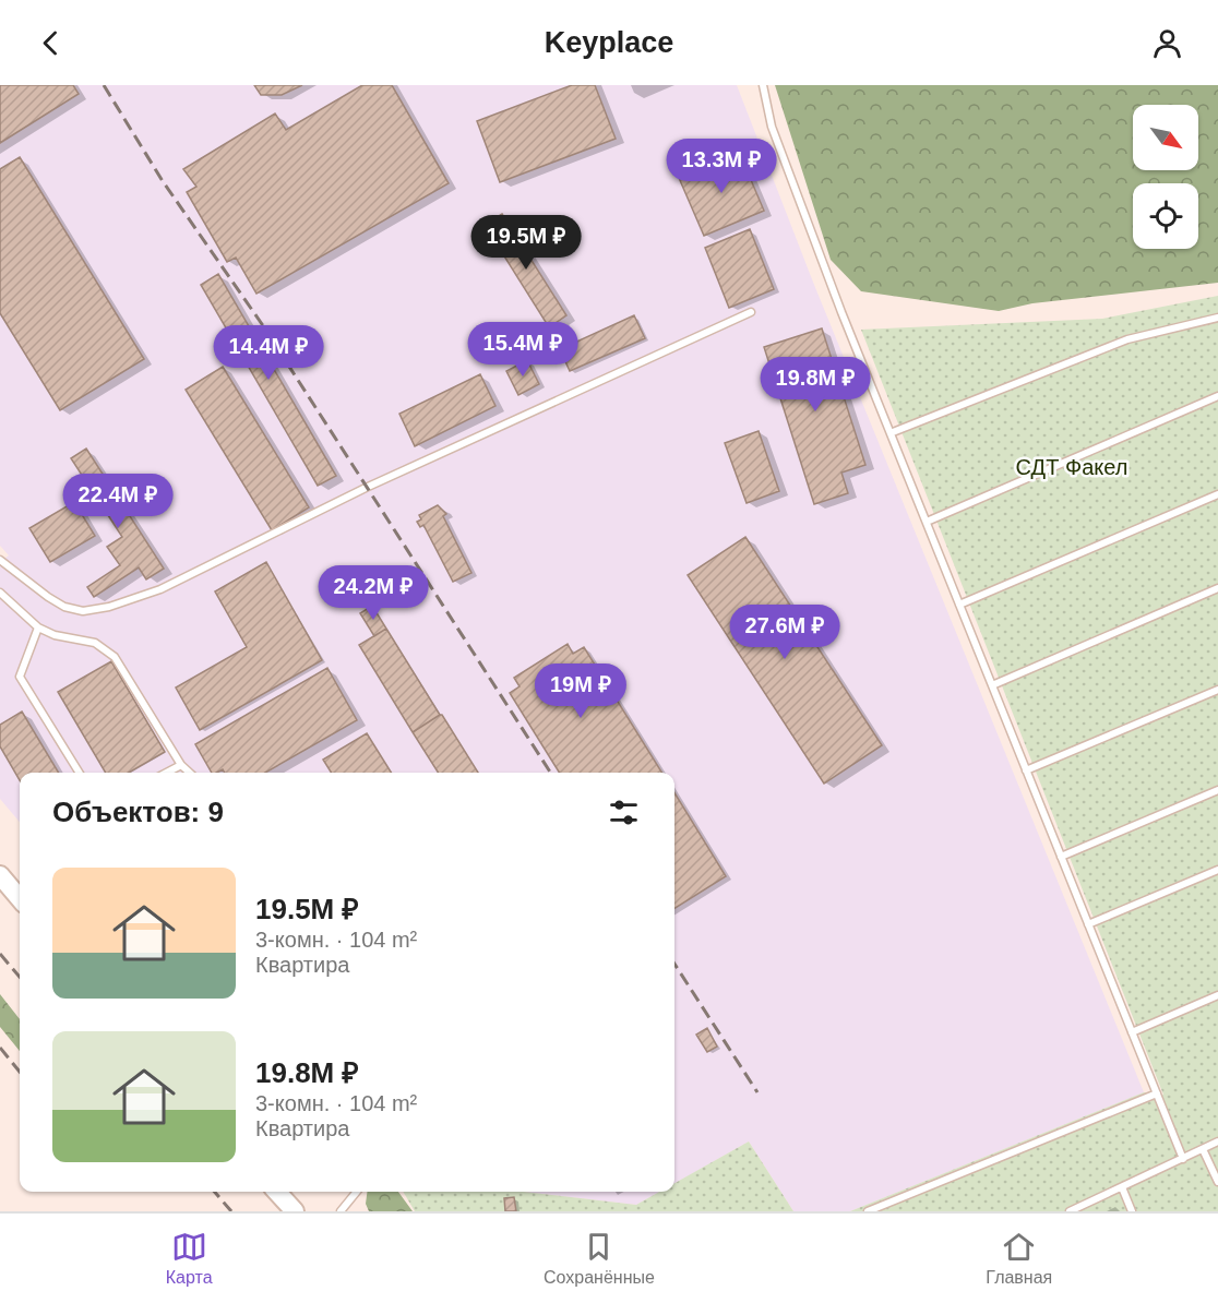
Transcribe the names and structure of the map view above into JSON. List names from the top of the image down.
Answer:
{
  "parks": ["СДТ Факел"],
  "north": "bottom right",
  "page": {
    "header": "Keyplace",
    "price": [
      "13.3M ₽",
      "19.5M ₽",
      "15.4M ₽",
      "14.4M ₽",
      "19.8M ₽",
      "22.4M ₽",
      "24.2M ₽",
      "27.6M ₽",
      "19M ₽"
    ],
    "heading": "Объектов: 9",
    "list": [
      {
        "name": "19.5M ₽",
        "note": "3-комн. · 104 m² · Квартира"
      },
      {
        "name": "19.8M ₽",
        "note": "3-комн. · 104 m² · Квартира"
      }
    ],
    "tabs": ["Карта", "Сохранённые", "Главная"]
  }
}
